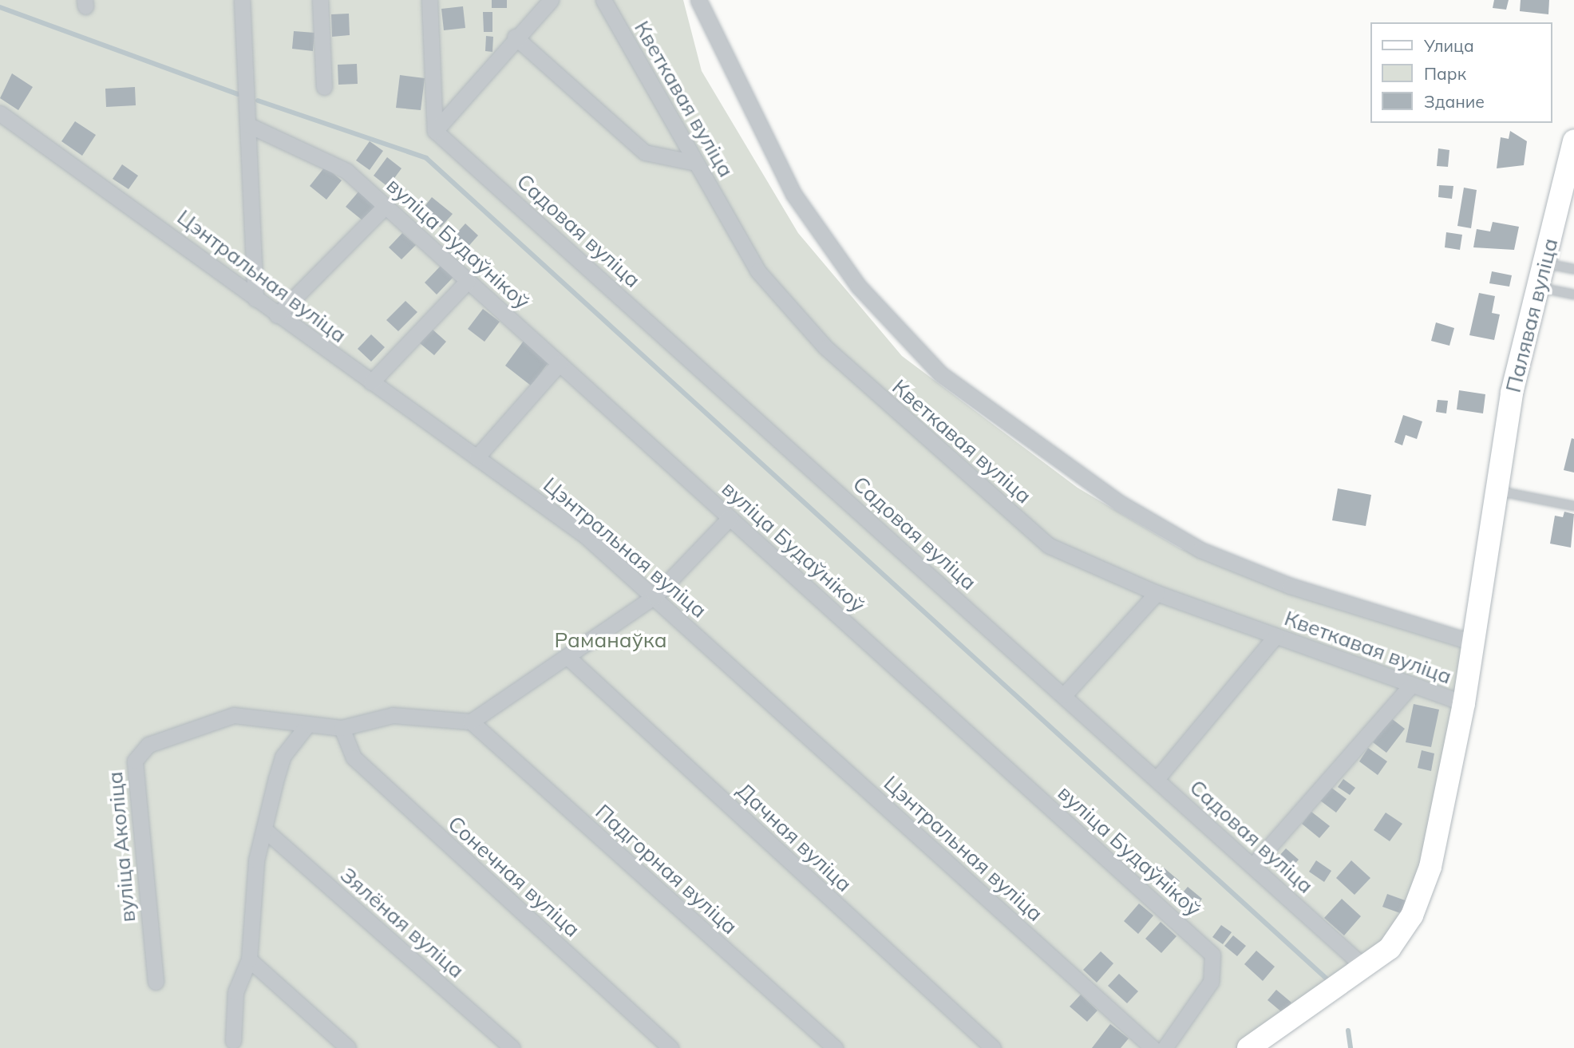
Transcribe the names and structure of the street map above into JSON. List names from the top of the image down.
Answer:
{
  "streets": {
    "main road": ["Палявая вуліца"],
    "street": [
      "Кветкавая вуліца",
      "Садовая вуліца",
      "вуліца Будаўнікоў",
      "Цэнтральная вуліца",
      "Дачная вуліца",
      "вуліца Аколіца",
      "Падгорная вуліца",
      "Сонечная вуліца",
      "Зялёная вуліца"
    ]
  },
  "crossings": [
    ["Кветкавая вуліца", "Палявая вуліца"],
    ["Садовая вуліца", "Палявая вуліца"],
    ["вуліца Аколіца", "Сонечная вуліца"]
  ],
  "parks": ["Раманаўка"],
  "legend": ["Улица", "Парк", "Здание"]
}
